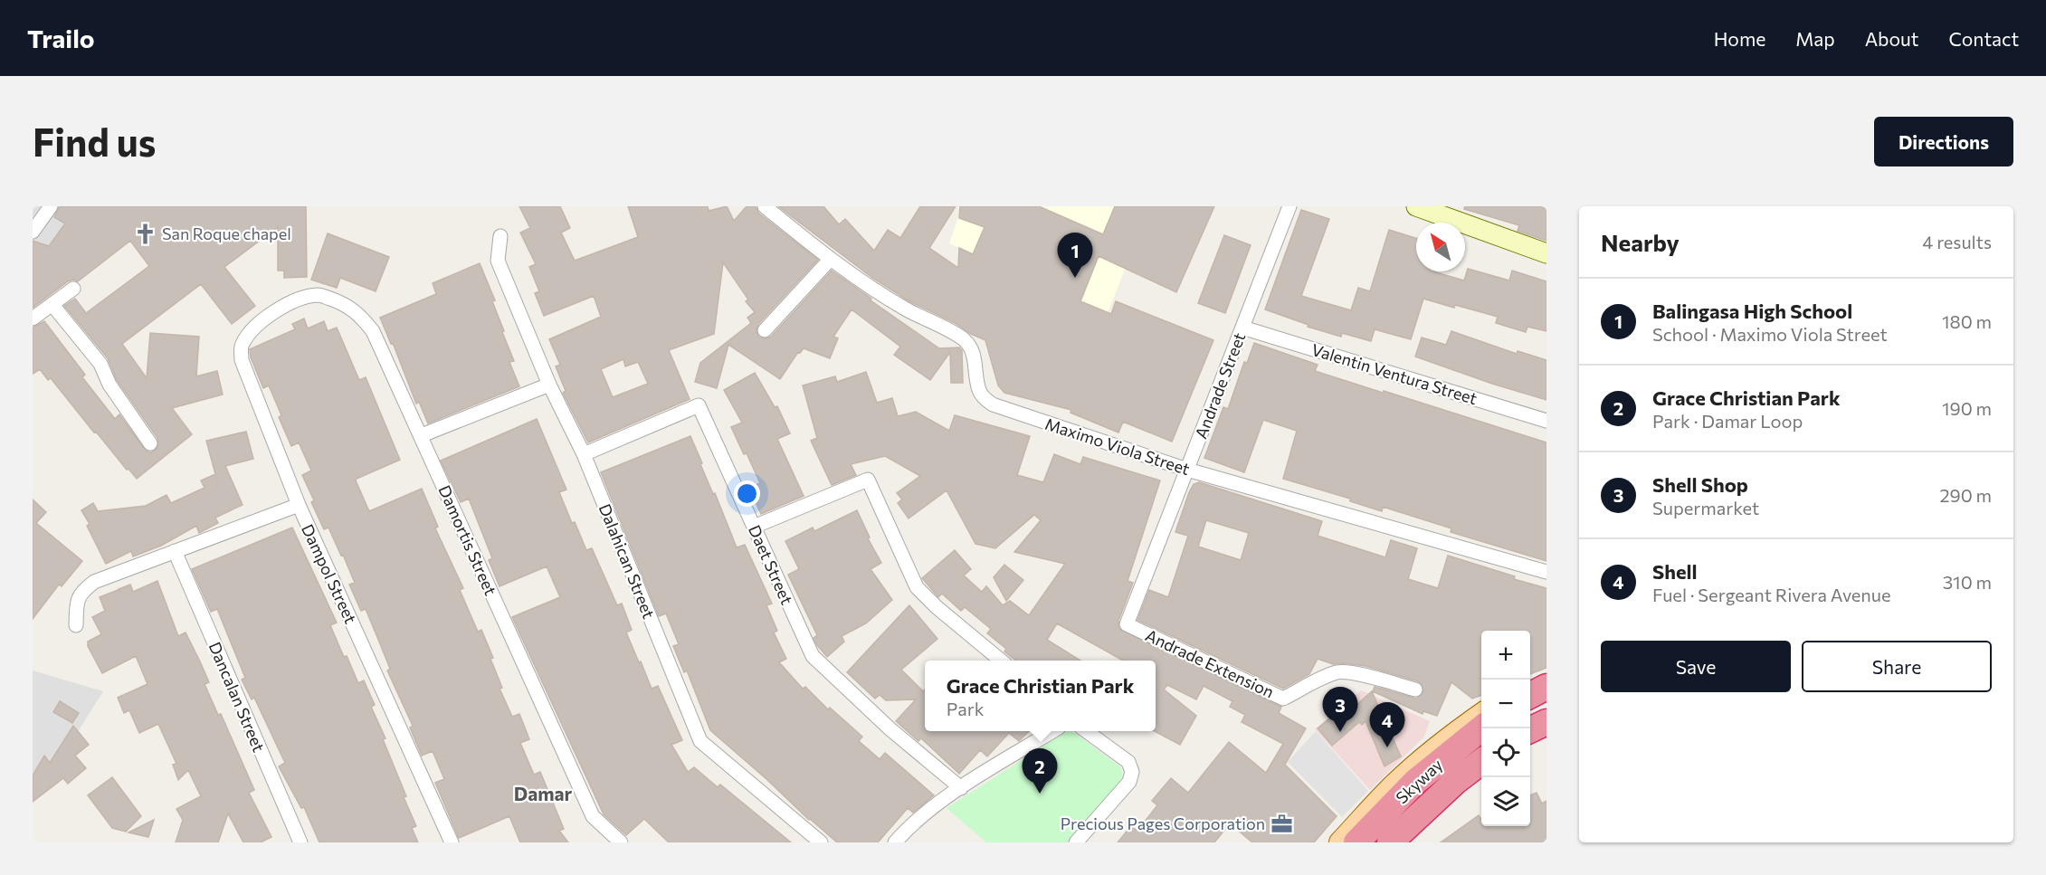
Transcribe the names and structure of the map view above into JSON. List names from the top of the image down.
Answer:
{
  "streets": {
    "highway": ["Skyway"],
    "street": [
      "Valentin Ventura Street",
      "Andrade Street",
      "Maximo Viola Street",
      "Damortis Street",
      "Dalahican Street",
      "Daet Street",
      "Dampol Street",
      "Andrade Extension",
      "Dancalan Street"
    ]
  },
  "crossings": [
    ["Valentin Ventura Street", "Andrade Street"],
    ["Andrade Street", "Maximo Viola Street"],
    ["Andrade Street", "Andrade Extension"],
    ["Damortis Street", "Dampol Street"],
    ["Dalahican Street", "Daet Street"]
  ],
  "districts": ["Damar"],
  "places": {
    "church": ["San Roque chapel"],
    "office": ["Precious Pages Corporation"]
  },
  "north": "top left",
  "page": {
    "header": "Trailo",
    "nav": [
      "Home",
      "Map",
      "About",
      "Contact"
    ],
    "buttons": [
      "Directions",
      ["Save", "Share"]
    ],
    "title": "Find us",
    "heading": ["Nearby", "4 results"],
    "pins": [
      "1",
      "3",
      "4",
      "2"
    ],
    "list": [
      {
        "mark": "1",
        "name": "Balingasa High School",
        "note": "School · Maximo Viola Street",
        "value": "180 m"
      },
      {
        "mark": "2",
        "name": "Grace Christian Park",
        "note": "Park · Damar Loop",
        "value": "190 m"
      },
      {
        "mark": "3",
        "name": "Shell Shop",
        "note": "Supermarket",
        "value": "290 m"
      },
      {
        "mark": "4",
        "name": "Shell",
        "note": "Fuel · Sergeant Rivera Avenue",
        "value": "310 m"
      }
    ],
    "map_buttons": ["+", "−"],
    "popup": ["Grace Christian Park", "Park"]
  }
}
